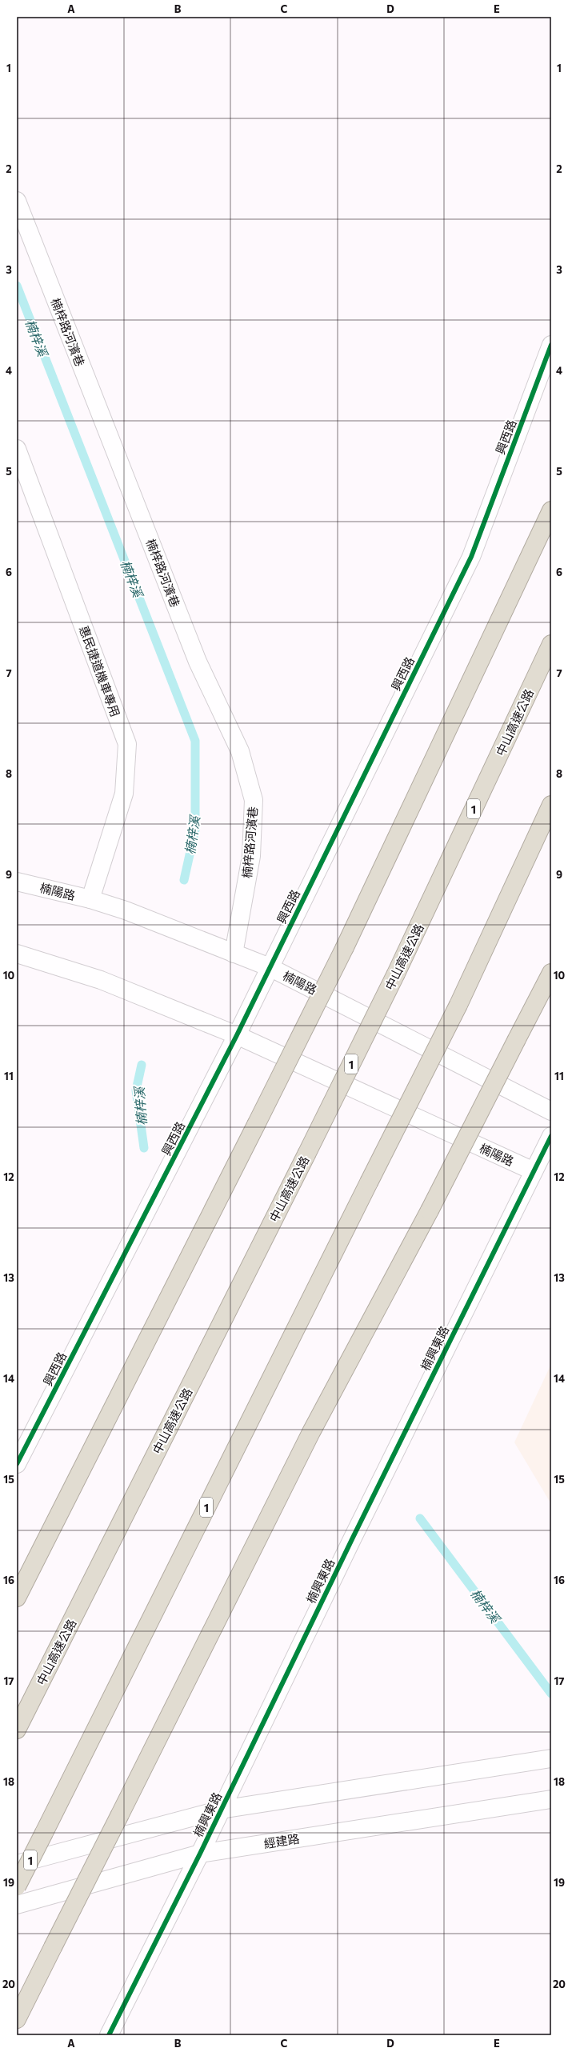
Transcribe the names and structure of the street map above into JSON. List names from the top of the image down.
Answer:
{
  "streets": {
    "highway": ["中山高速公路", "1"],
    "street": [
      "楠梓路河濱巷",
      "興西路",
      "惠民捷道機車專用",
      "楠陽路",
      "楠興東路",
      "經建路"
    ]
  },
  "crossings": [
    ["楠梓路河濱巷", "楠陽路"],
    ["興西路", "楠陽路"],
    ["惠民捷道機車專用", "楠陽路"],
    ["楠陽路", "楠興東路"],
    ["楠興東路", "經建路"]
  ],
  "water": ["楠梓溪"],
  "grid": {
    "columns": [
      "A",
      "B",
      "C",
      "D",
      "E"
    ],
    "rows": [
      "1",
      "2",
      "3",
      "4",
      "5",
      "6",
      "7",
      "8",
      "9",
      "10",
      "11",
      "12",
      "13",
      "14",
      "15",
      "16",
      "17",
      "18",
      "19",
      "20"
    ]
  }
}
